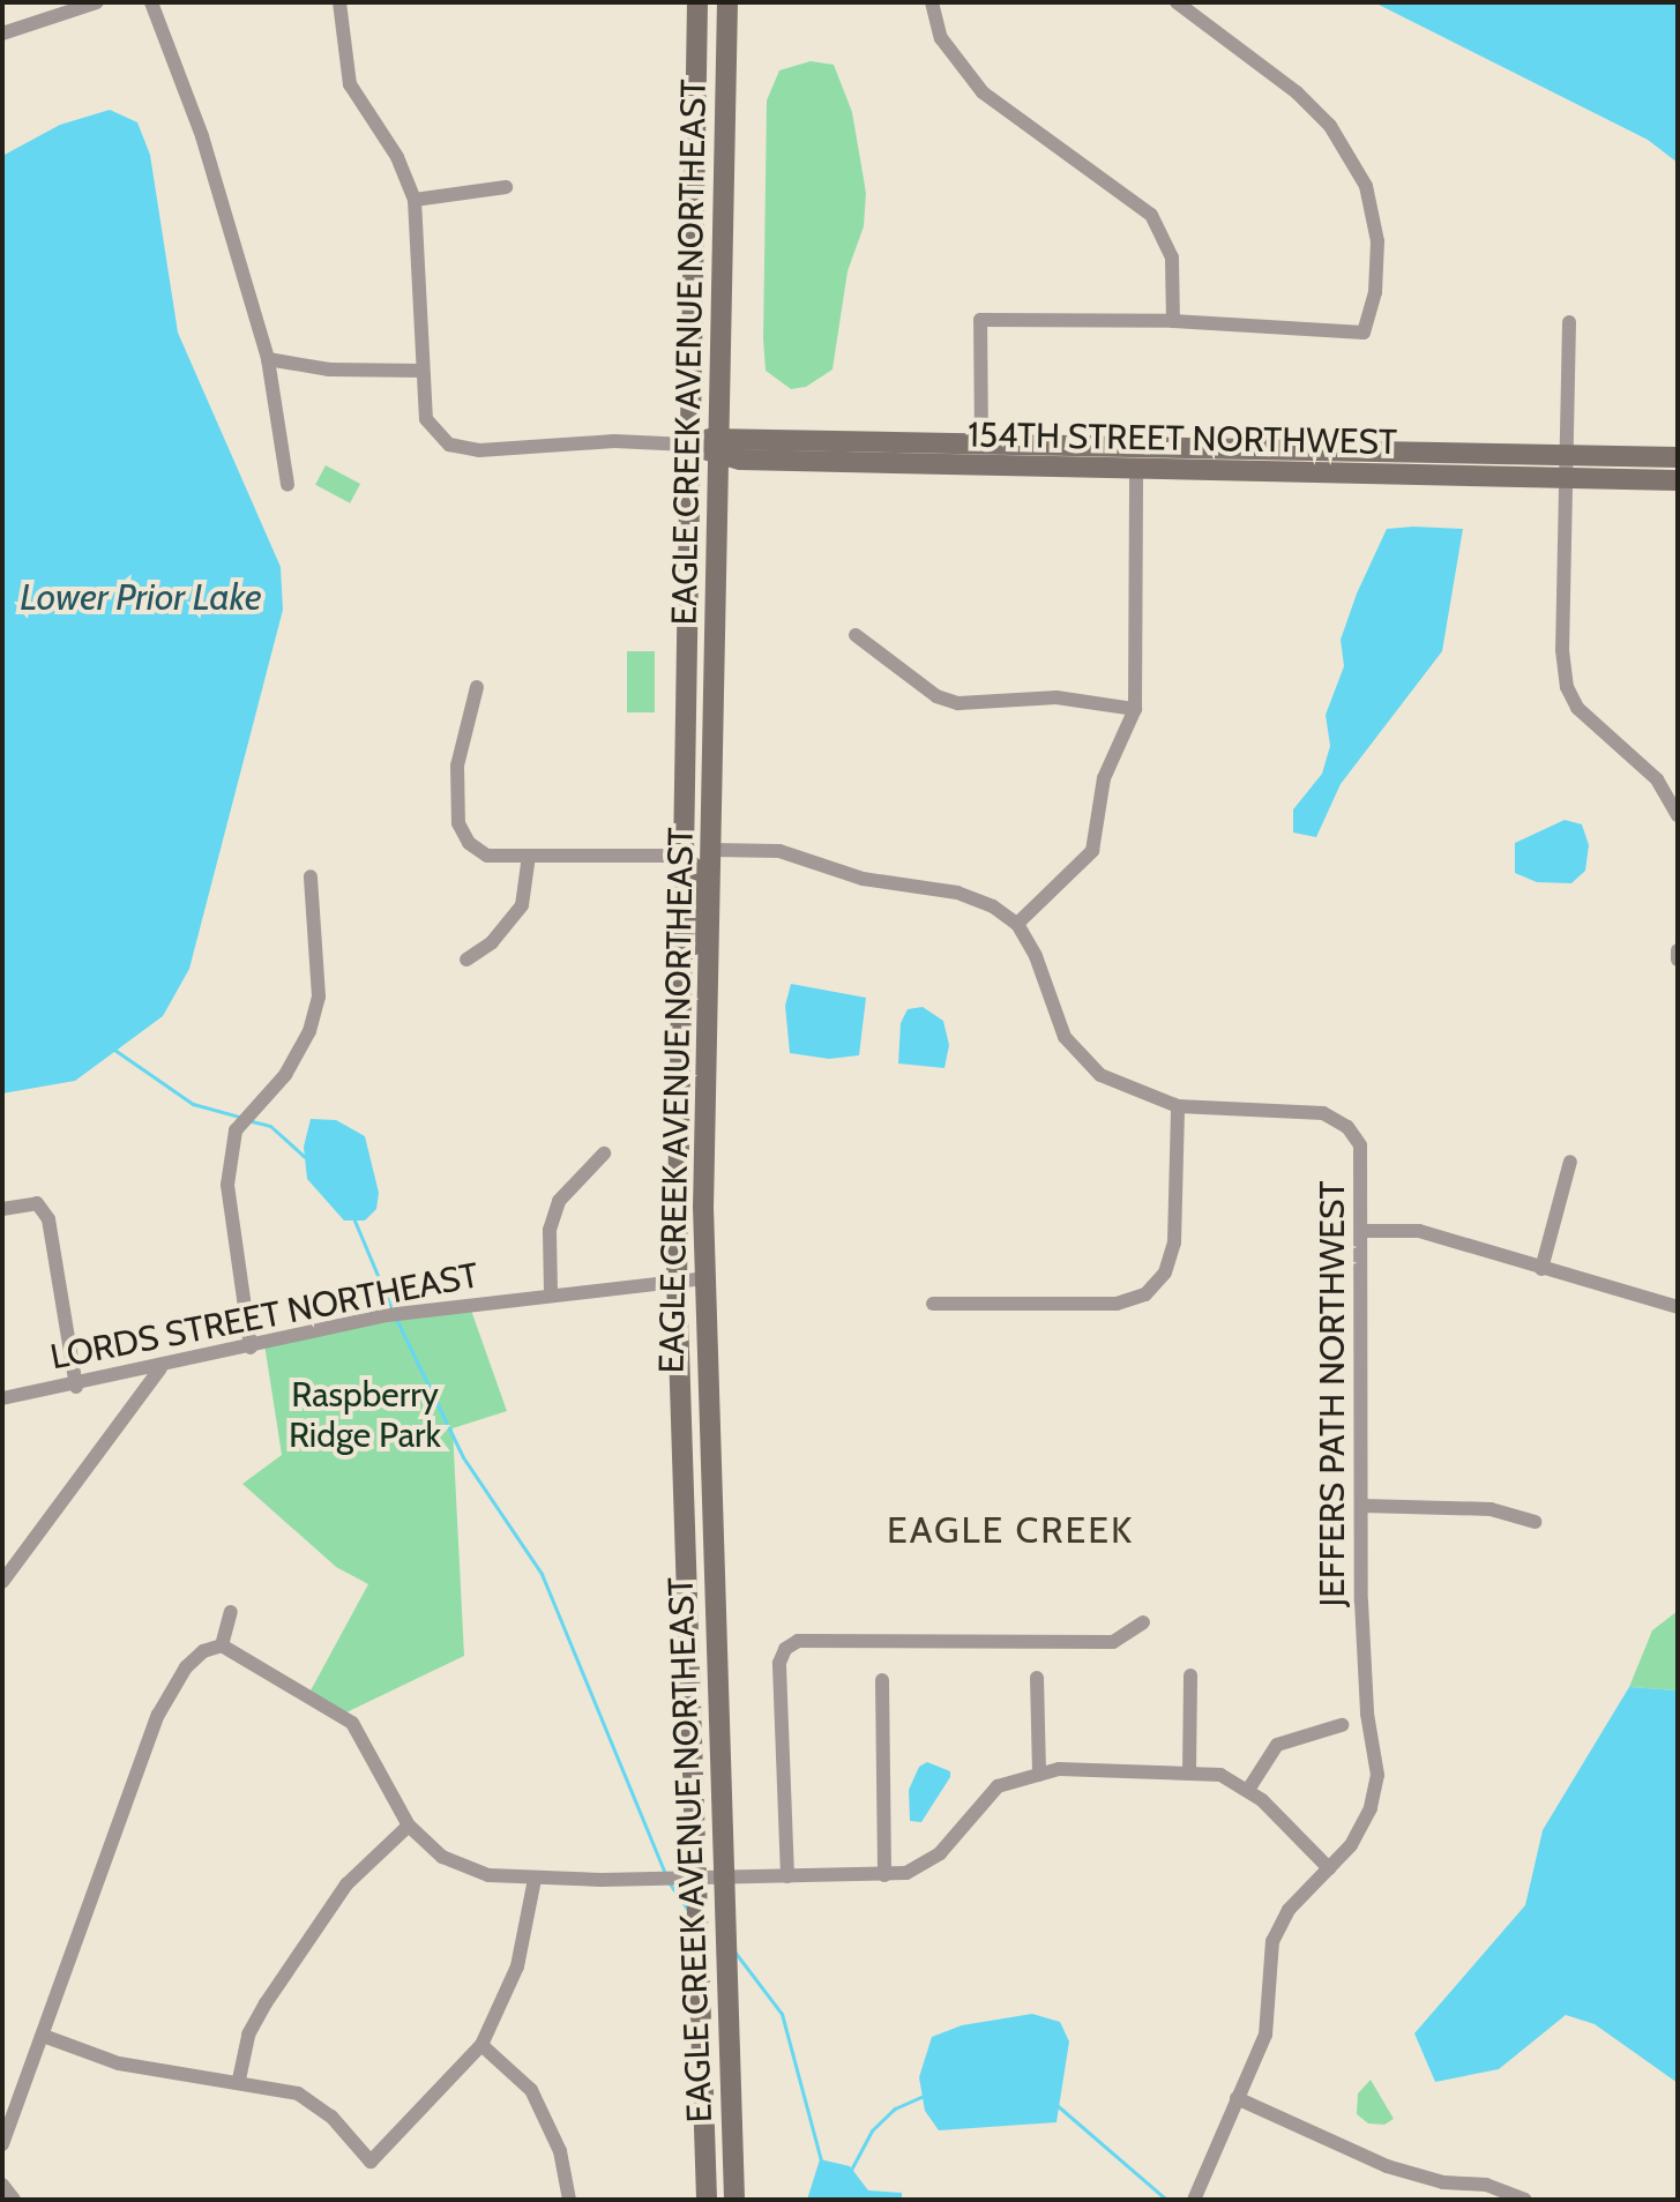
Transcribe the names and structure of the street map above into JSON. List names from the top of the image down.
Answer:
{
  "streets": {
    "main road": ["EAGLE CREEK AVENUE NORTHEAST", "154TH STREET NORTHWEST"],
    "street": ["LORDS STREET NORTHEAST", "JEFFERS PATH NORTHWEST"]
  },
  "crossings": [
    ["EAGLE CREEK AVENUE NORTHEAST", "154TH STREET NORTHWEST"],
    ["EAGLE CREEK AVENUE NORTHEAST", "LORDS STREET NORTHEAST"]
  ],
  "districts": ["EAGLE CREEK"],
  "water": ["Lower Prior Lake"],
  "parks": ["Raspberry Ridge Park"]
}
